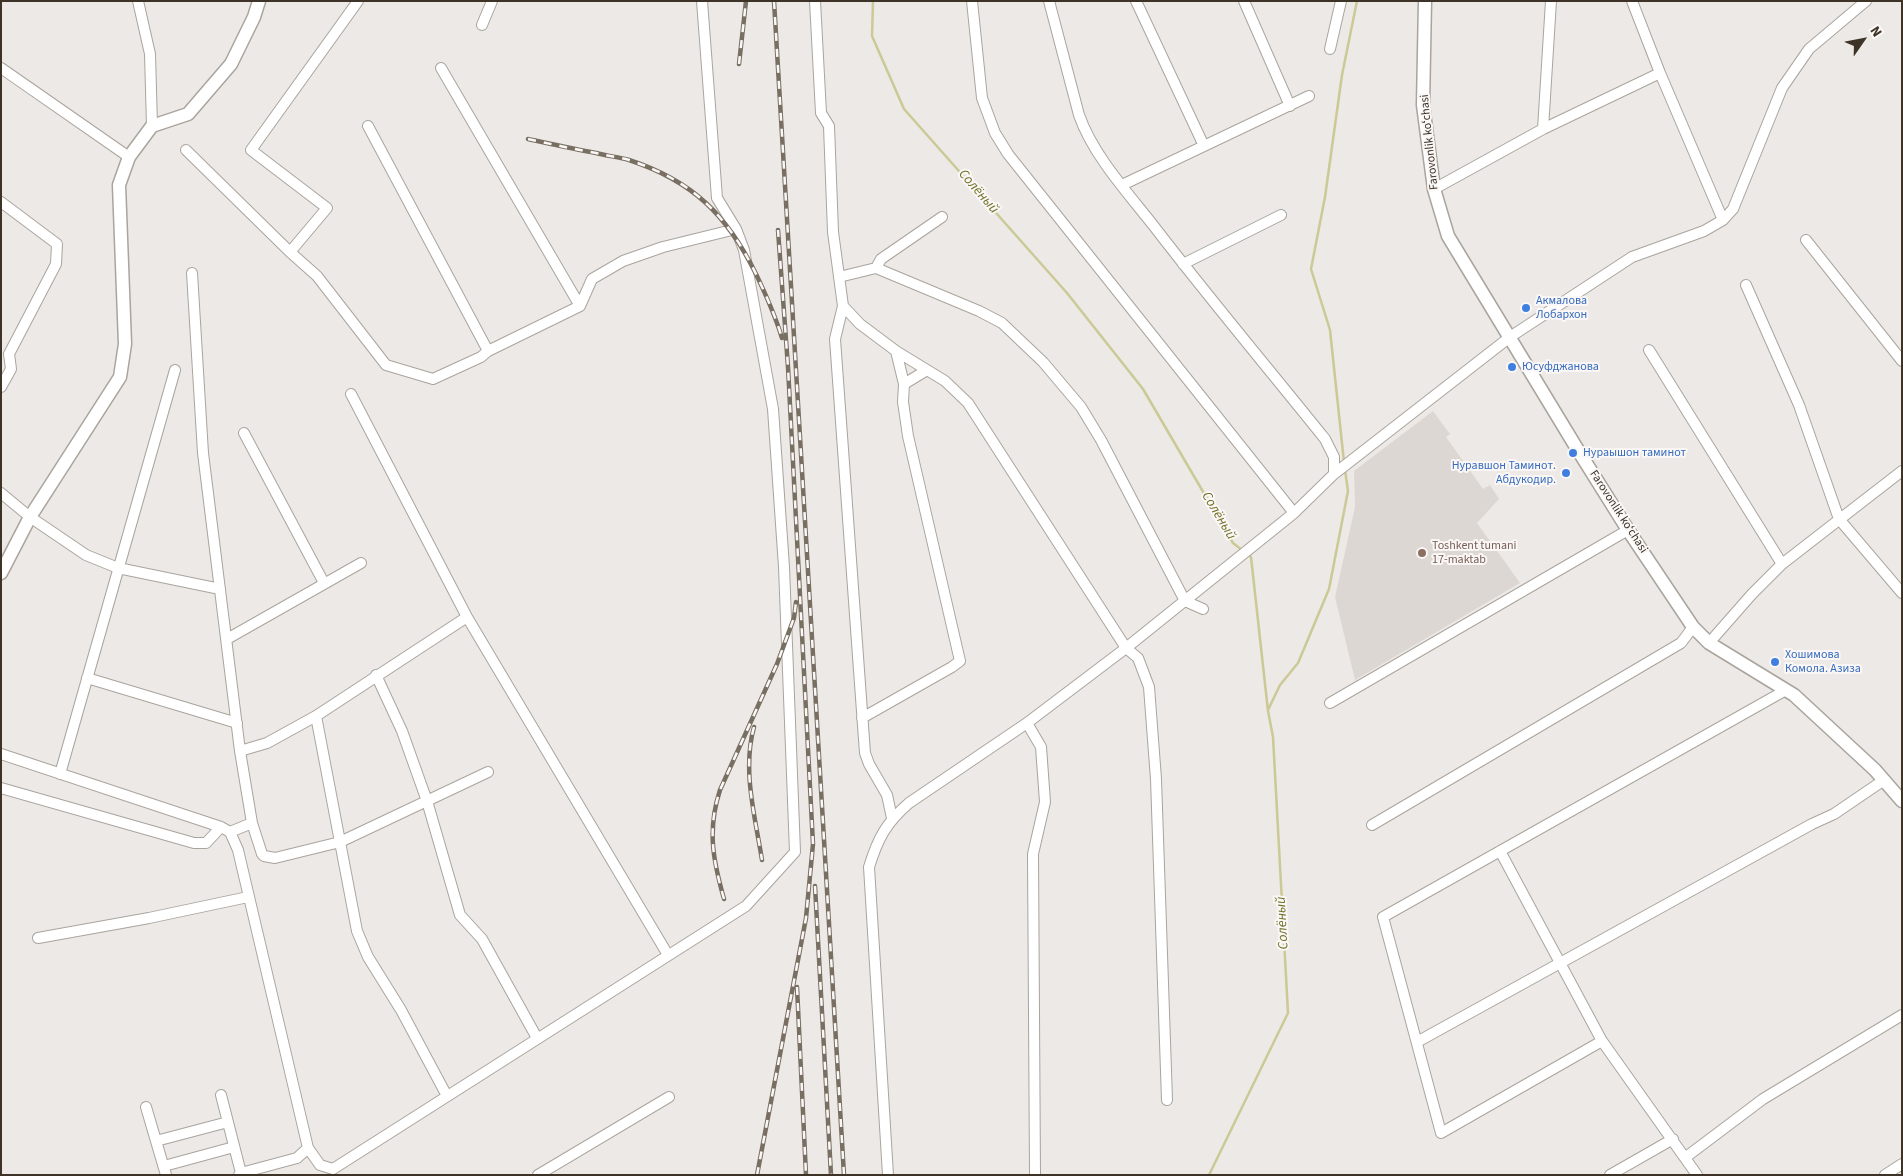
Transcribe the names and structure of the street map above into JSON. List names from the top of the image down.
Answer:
{
  "streets": {
    "street": ["Farovonlik koʻchasi"]
  },
  "water": ["Солёный"],
  "places": [
    "Акмалова Лобархон",
    "Юсуфджанова",
    "Нураышон таминот",
    "Нуравшон Таминот. Абдукодир.",
    "Toshkent tumani 17-maktab",
    "Хошимова Комола. Азиза"
  ],
  "north": "top right"
}
